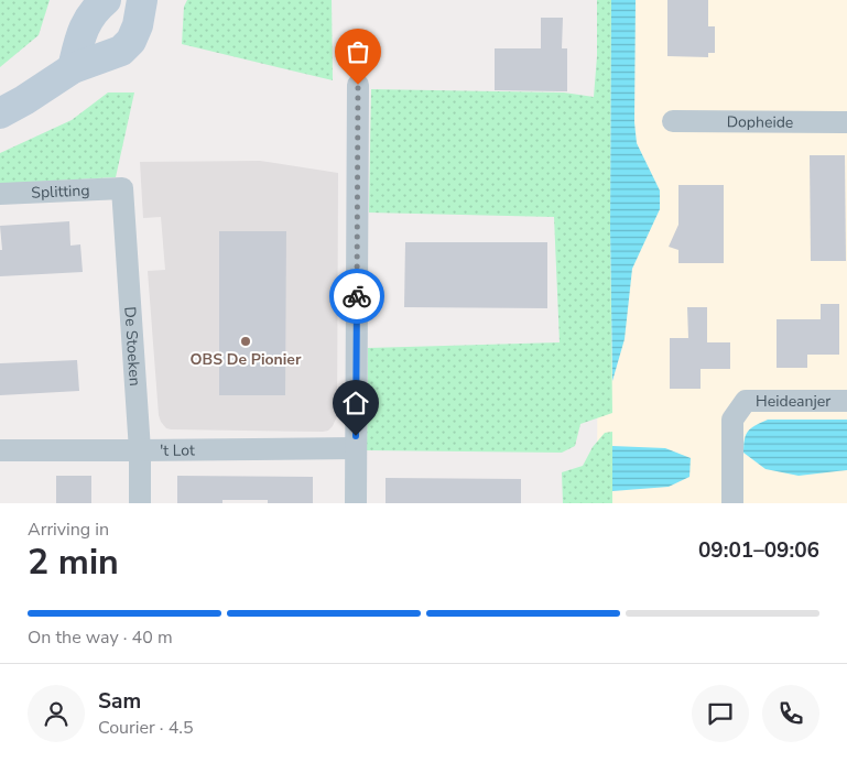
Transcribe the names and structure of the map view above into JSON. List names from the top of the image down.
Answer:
{
  "streets": {
    "street": [
      "Dopheide",
      "Splitting",
      "De Stoeken",
      "Heideanjer",
      "'t Lot"
    ]
  },
  "crossings": [
    ["Splitting", "De Stoeken"],
    ["De Stoeken", "'t Lot"]
  ],
  "places": ["OBS De Pionier"],
  "page": {
    "heading": ["2 min", "Arriving in", "09:01–09:06"],
    "panel": ["Sam", "Courier · 4.5"],
    "bar": "On the way · 40 m"
  }
}
